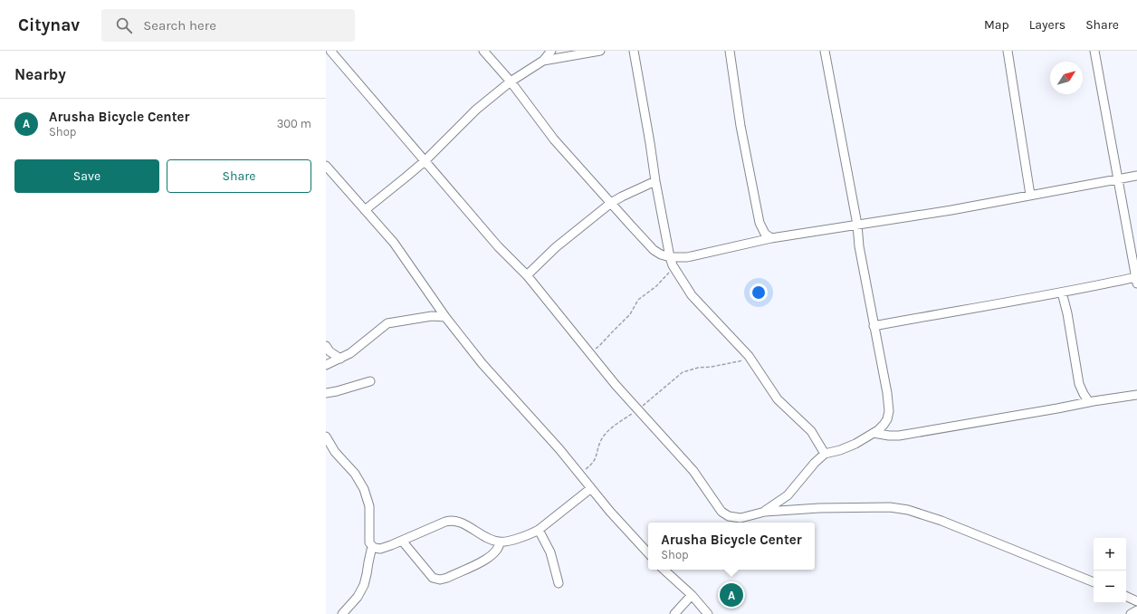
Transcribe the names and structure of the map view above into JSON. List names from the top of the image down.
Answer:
{
  "north": "top right",
  "page": {
    "header": "Citynav",
    "search": "Search here",
    "nav": ["Map", "Layers", "Share"],
    "heading": "Nearby",
    "list": [
      {
        "mark": "A",
        "name": "Arusha Bicycle Center",
        "note": "Shop",
        "value": "300 m"
      }
    ],
    "buttons": ["Save", "Share"],
    "popup": ["Arusha Bicycle Center", "Shop"],
    "map_buttons": ["+", "−"],
    "pins": "A"
  }
}
